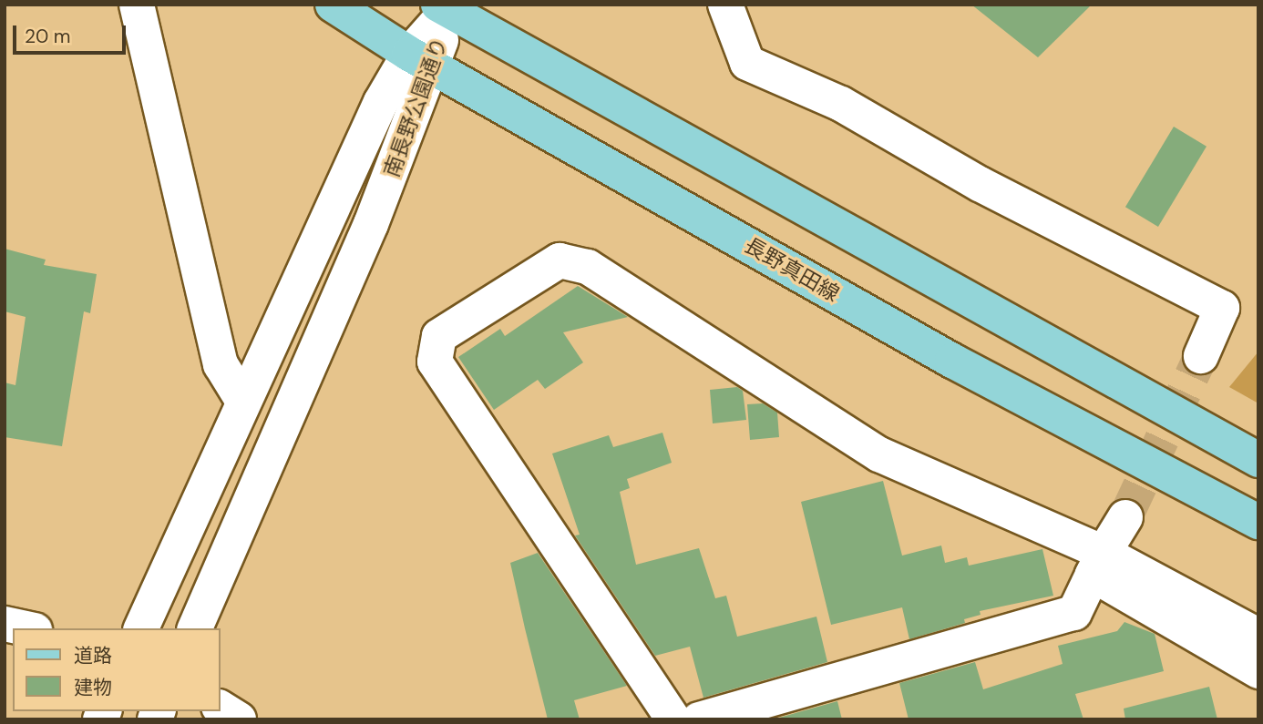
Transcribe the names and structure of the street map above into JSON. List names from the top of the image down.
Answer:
{
  "streets": {
    "main road": ["長野真田線"],
    "street": ["南長野公園通り"]
  },
  "crossings": [
    ["南長野公園通り", "長野真田線"]
  ],
  "legend": ["道路", "建物"],
  "scale_bar": "20 m"
}
